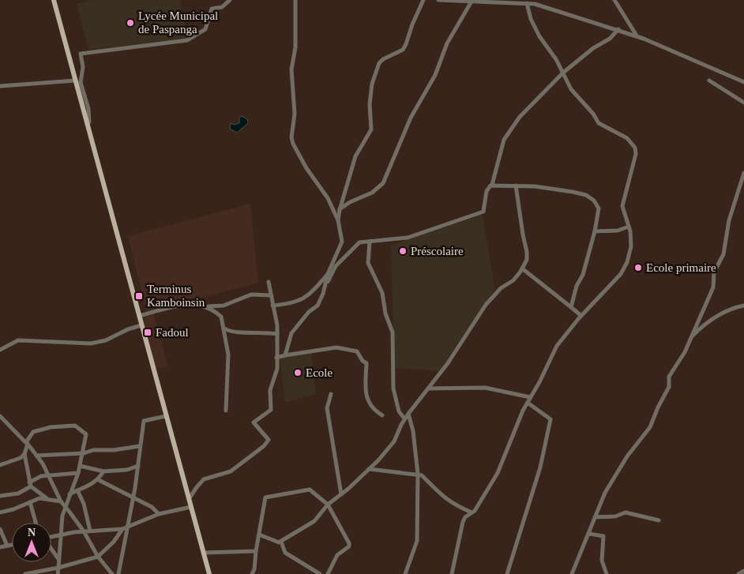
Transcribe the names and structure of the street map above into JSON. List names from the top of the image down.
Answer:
{
  "places": {
    "other": [
      "Lycée Municipal de Paspanga",
      "Préscolaire",
      "Ecole primaire",
      "Ecole"
    ],
    "transit": ["Terminus Kamboinsin", "Fadoul"]
  },
  "north": "top"
}
